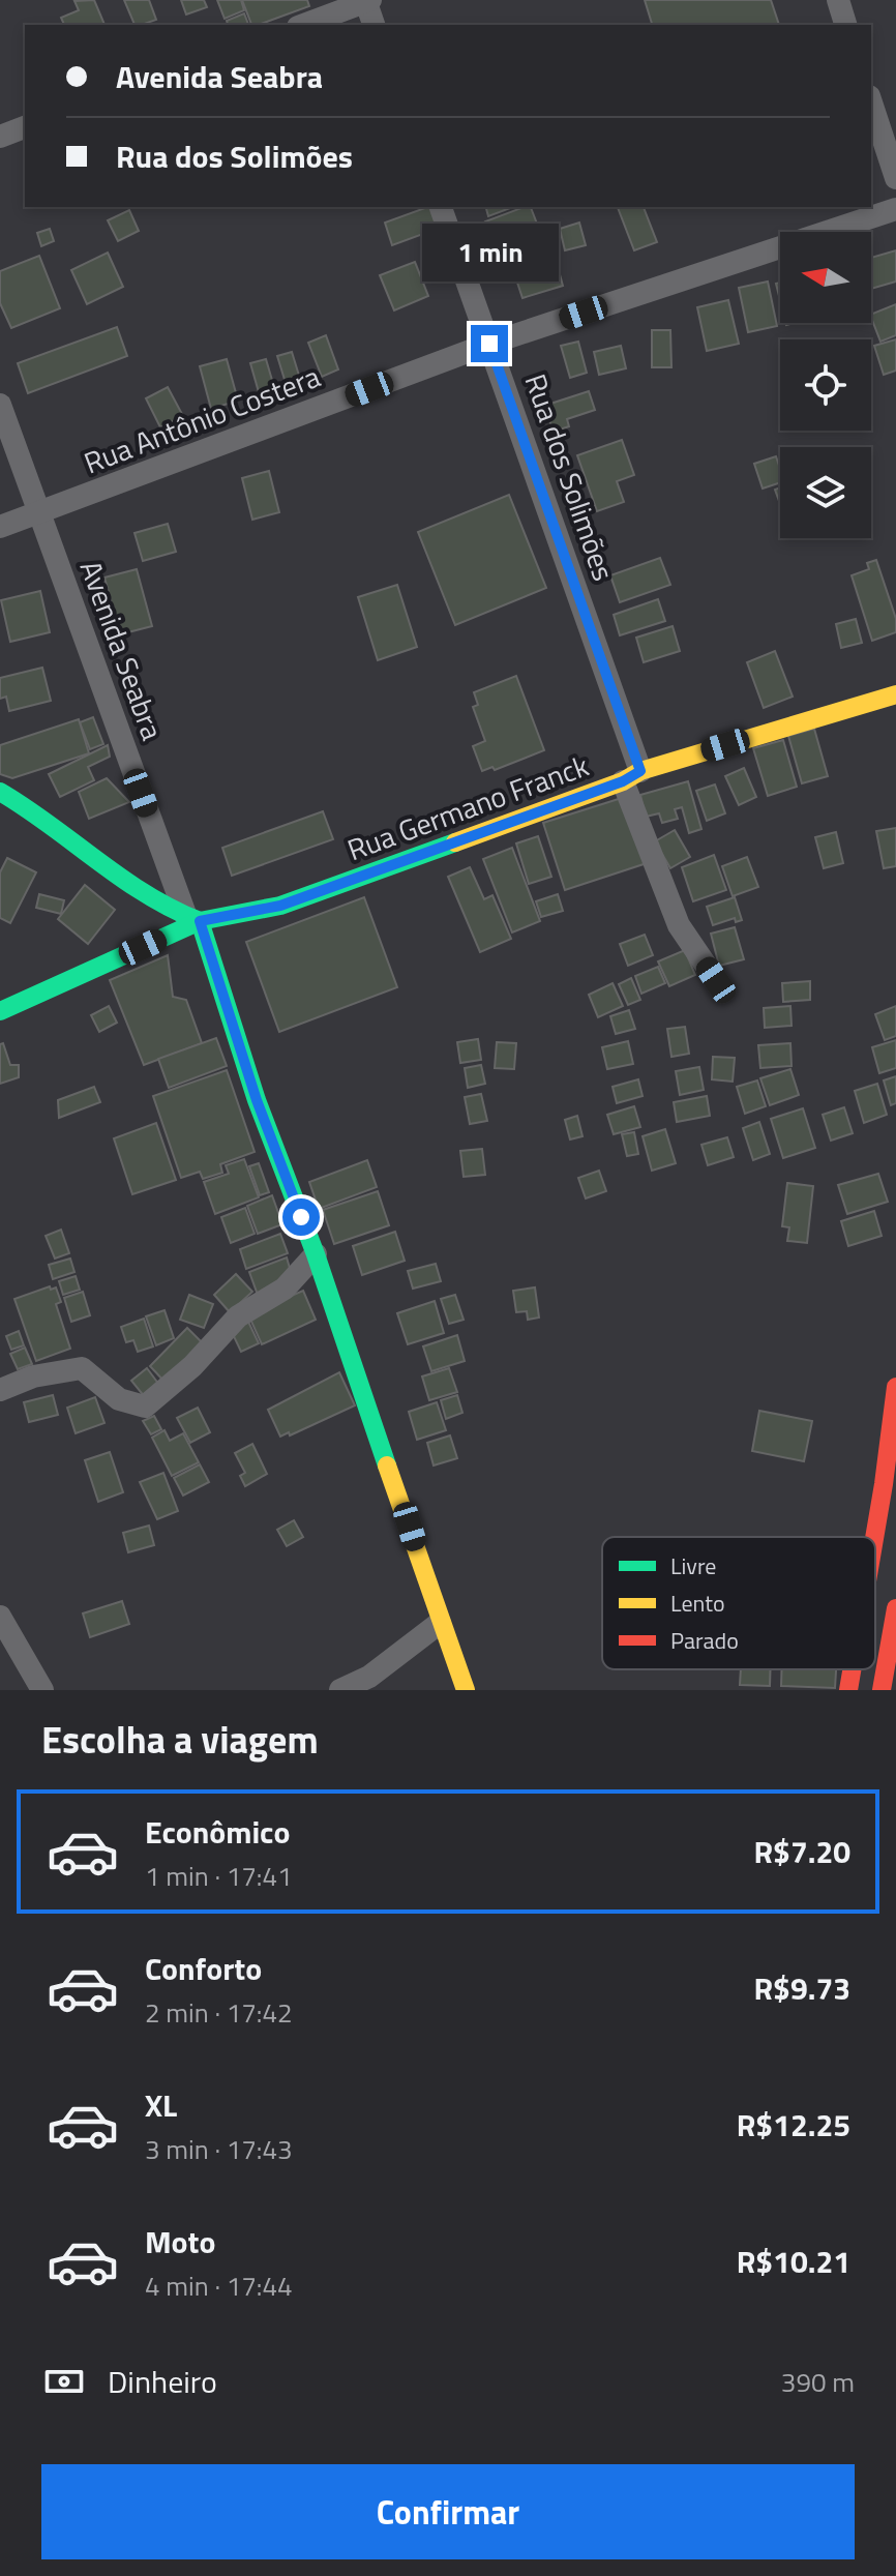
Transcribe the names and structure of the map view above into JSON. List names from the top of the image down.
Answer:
{
  "streets": {
    "street": [
      "Rua Antônio Costera",
      "Rua dos Solimões",
      "Avenida Seabra",
      "Rua Germano Franck"
    ]
  },
  "crossings": [
    ["Rua Antônio Costera", "Rua dos Solimões"],
    ["Rua Antônio Costera", "Avenida Seabra"],
    ["Rua dos Solimões", "Rua Germano Franck"],
    ["Avenida Seabra", "Rua Germano Franck"]
  ],
  "legend": ["Livre", "Lento", "Parado"],
  "north": "left",
  "page": {
    "banner": ["Avenida Seabra", "Rua dos Solimões"],
    "bubble": "1 min",
    "heading": "Escolha a viagem",
    "list": [
      {
        "name": "Econômico",
        "note": "1 min · 17:41",
        "value": "R$7.20"
      },
      {
        "name": "Conforto",
        "note": "2 min · 17:42",
        "value": "R$9.73"
      },
      {
        "name": "XL",
        "note": "3 min · 17:43",
        "value": "R$12.25"
      },
      {
        "name": "Moto",
        "note": "4 min · 17:44",
        "value": "R$10.21"
      }
    ],
    "pay": ["Dinheiro", "390 m"],
    "buttons": "Confirmar"
  }
}
